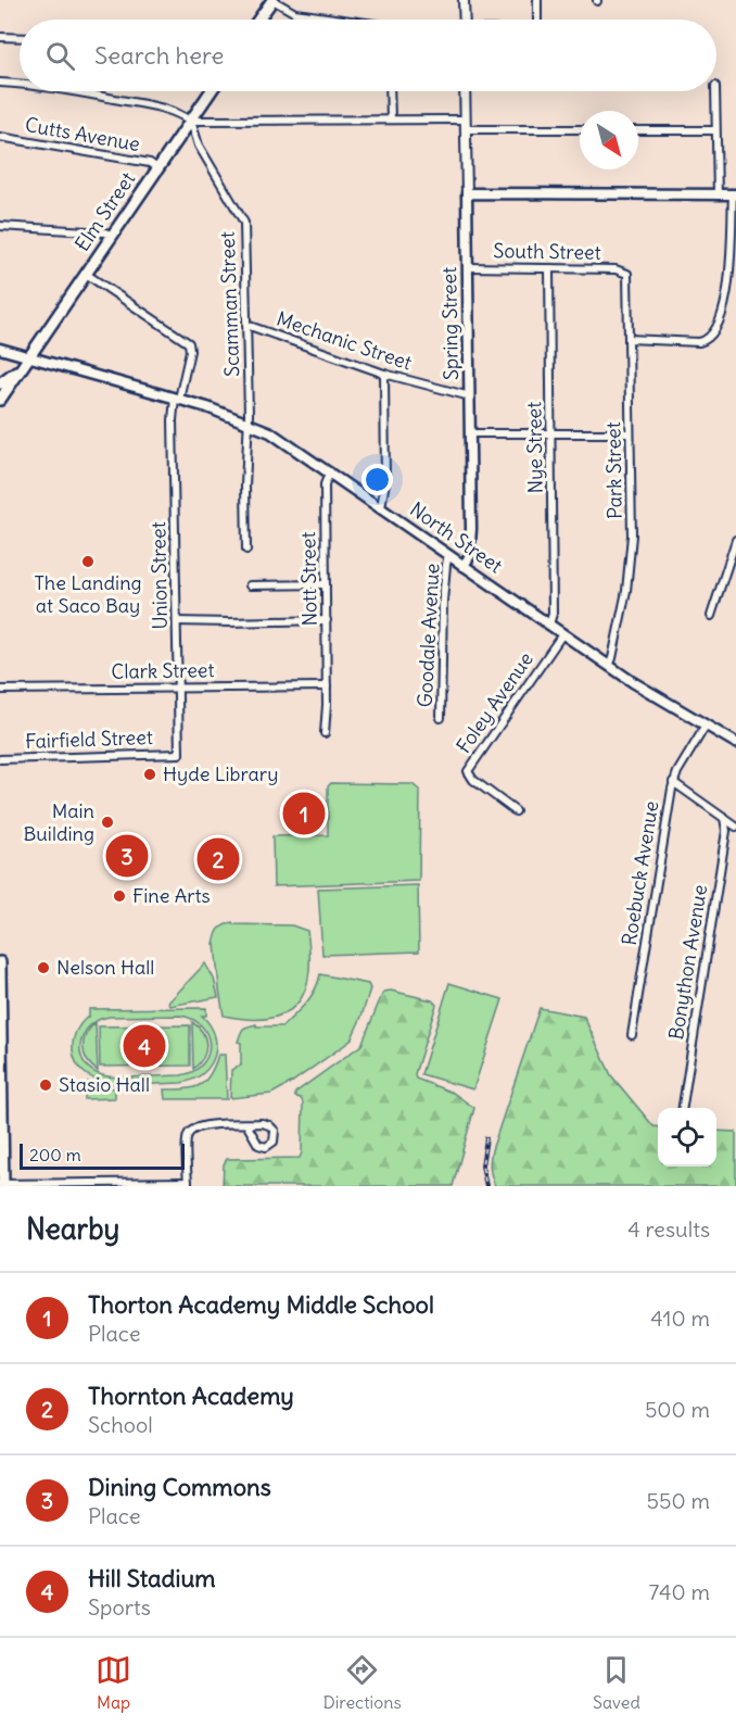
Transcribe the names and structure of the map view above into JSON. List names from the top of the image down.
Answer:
{
  "streets": {
    "main road": ["Elm Street", "Spring Street", "North Street"],
    "street": [
      "Cutts Avenue",
      "South Street",
      "Scamman Street",
      "Mechanic Street",
      "Nye Street",
      "Park Street",
      "Union Street",
      "Nott Street",
      "Goodale Avenue",
      "Clark Street",
      "Foley Avenue",
      "Fairfield Street",
      "Roebuck Avenue",
      "Bonython Avenue"
    ]
  },
  "crossings": [
    ["Cutts Avenue", "Elm Street"],
    ["Elm Street", "Scamman Street"],
    ["Elm Street", "North Street"],
    ["Elm Street", "Union Street"],
    ["South Street", "Spring Street"],
    ["South Street", "Nye Street"],
    ["South Street", "Park Street"],
    ["Scamman Street", "Mechanic Street"],
    ["Scamman Street", "North Street"],
    ["Spring Street", "Mechanic Street"],
    ["Spring Street", "North Street"],
    ["Nye Street", "North Street"],
    ["Park Street", "North Street"],
    ["North Street", "Union Street"],
    ["North Street", "Nott Street"],
    ["North Street", "Goodale Avenue"],
    ["North Street", "Foley Avenue"],
    ["North Street", "Roebuck Avenue"],
    ["Union Street", "Clark Street"],
    ["Union Street", "Fairfield Street"],
    ["Nott Street", "Clark Street"]
  ],
  "places": [
    "The Landing at Saco Bay",
    "Hyde Library",
    "Main Building",
    "Fine Arts",
    "Nelson Hall",
    "Stasio Hall"
  ],
  "scale_bar": "200 m",
  "north": "bottom right",
  "page": {
    "search": "Search here",
    "pins": [
      "1",
      "3",
      "2",
      "4"
    ],
    "scale": "200 m",
    "heading": ["Nearby", "4 results"],
    "list": [
      {
        "mark": "1",
        "name": "Thorton Academy Middle School",
        "note": "Place",
        "value": "410 m"
      },
      {
        "mark": "2",
        "name": "Thornton Academy",
        "note": "School",
        "value": "500 m"
      },
      {
        "mark": "3",
        "name": "Dining Commons",
        "note": "Place",
        "value": "550 m"
      },
      {
        "mark": "4",
        "name": "Hill Stadium",
        "note": "Sports",
        "value": "740 m"
      }
    ],
    "nav": ["Map", "Directions", "Saved"]
  }
}
